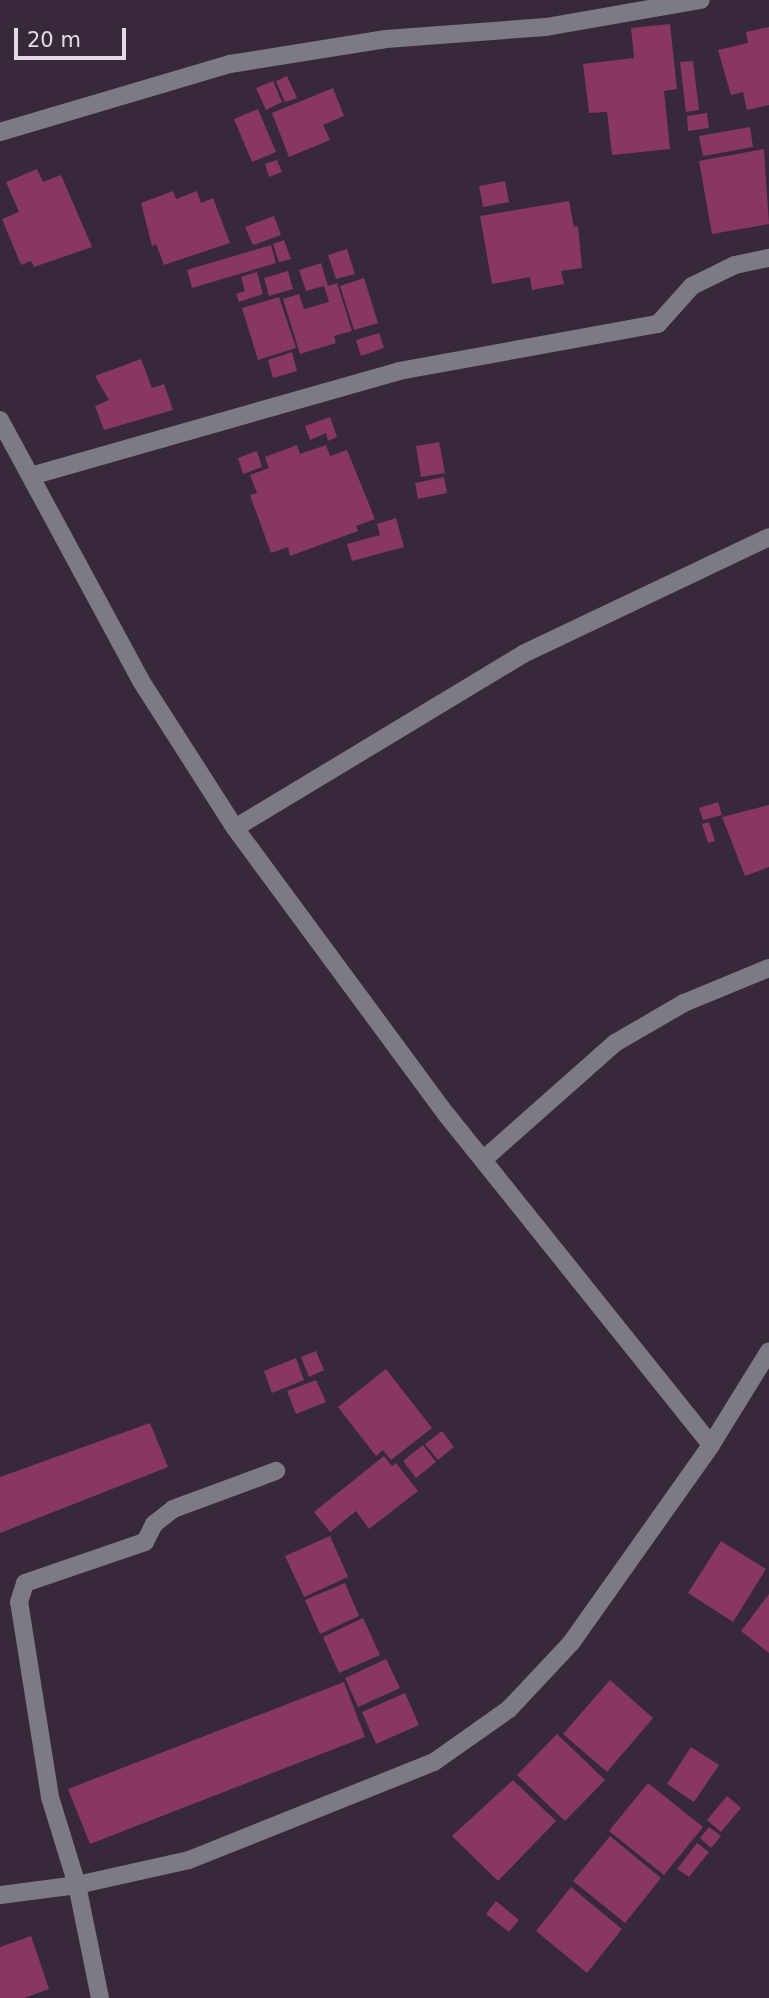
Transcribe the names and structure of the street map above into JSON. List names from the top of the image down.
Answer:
{
  "scale_bar": "20 m"
}
